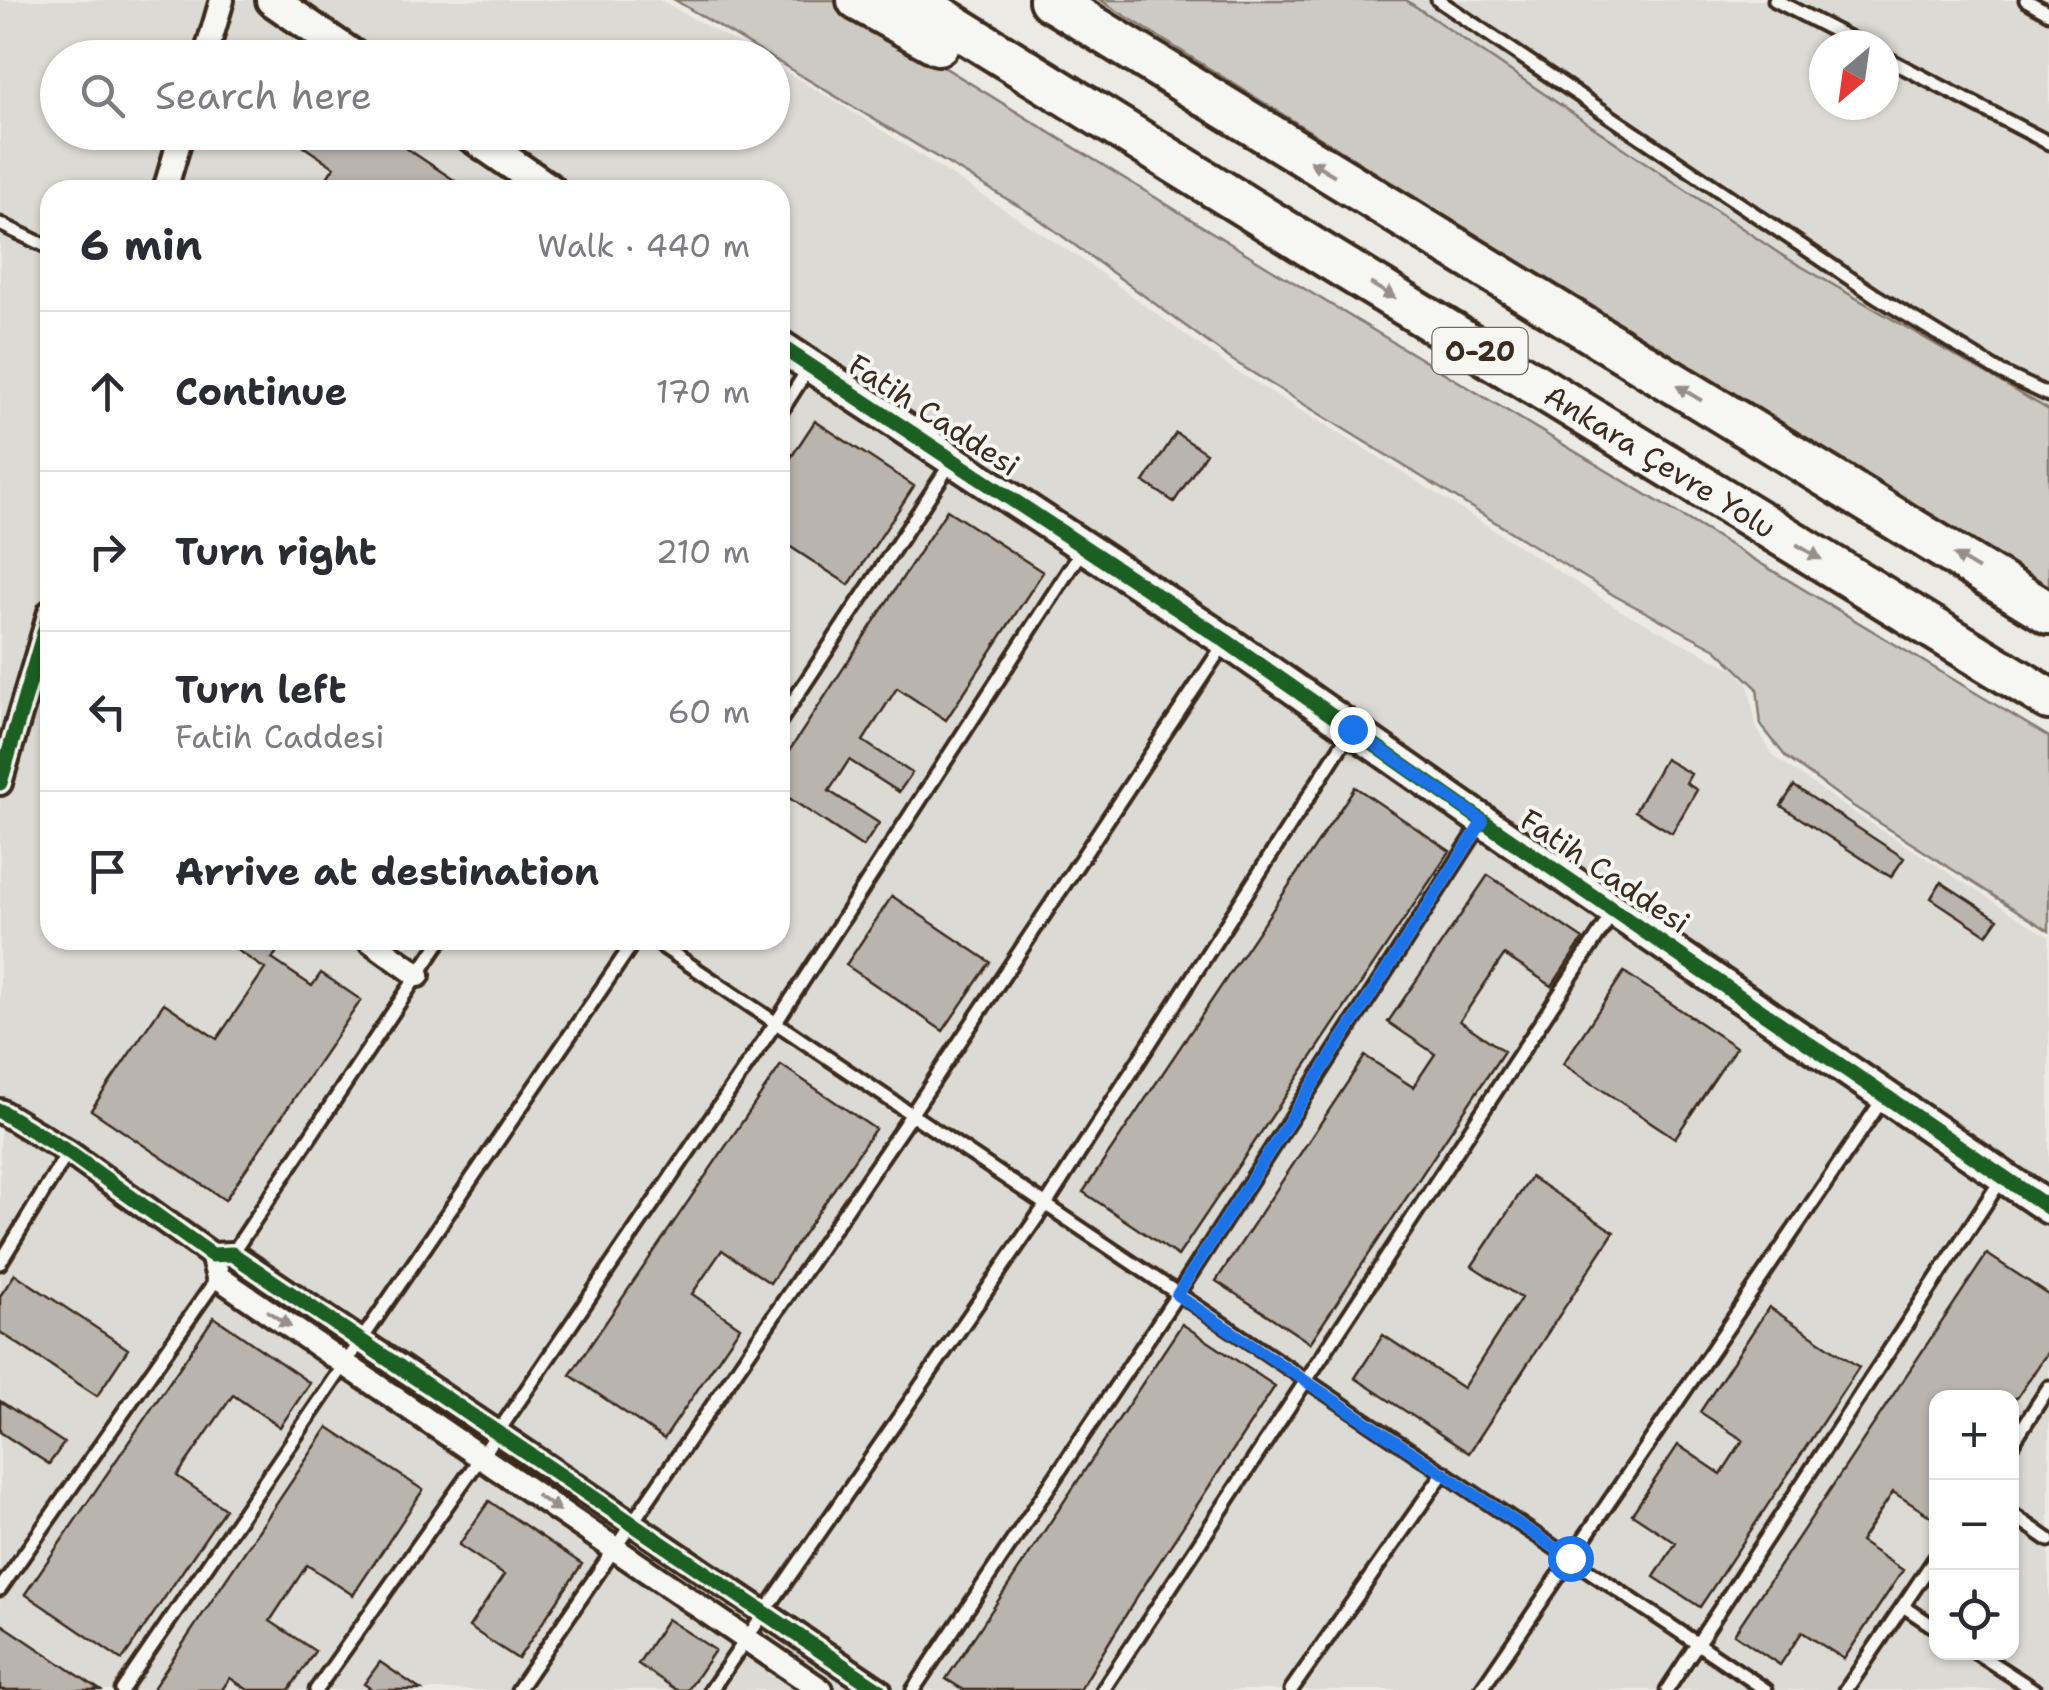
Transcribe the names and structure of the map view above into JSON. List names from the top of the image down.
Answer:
{
  "streets": {
    "highway": ["O-20", "Ankara Çevre Yolu"],
    "street": ["Fatih Caddesi"]
  },
  "north": "bottom left",
  "page": {
    "search": "Search here",
    "heading": ["6 min", "Walk · 440 m"],
    "list": [
      ["Continue", "170 m"],
      ["Turn right", "210 m"],
      ["Turn left", "Fatih Caddesi", "60 m"],
      "Arrive at destination"
    ],
    "map_buttons": ["+", "−"]
  }
}
